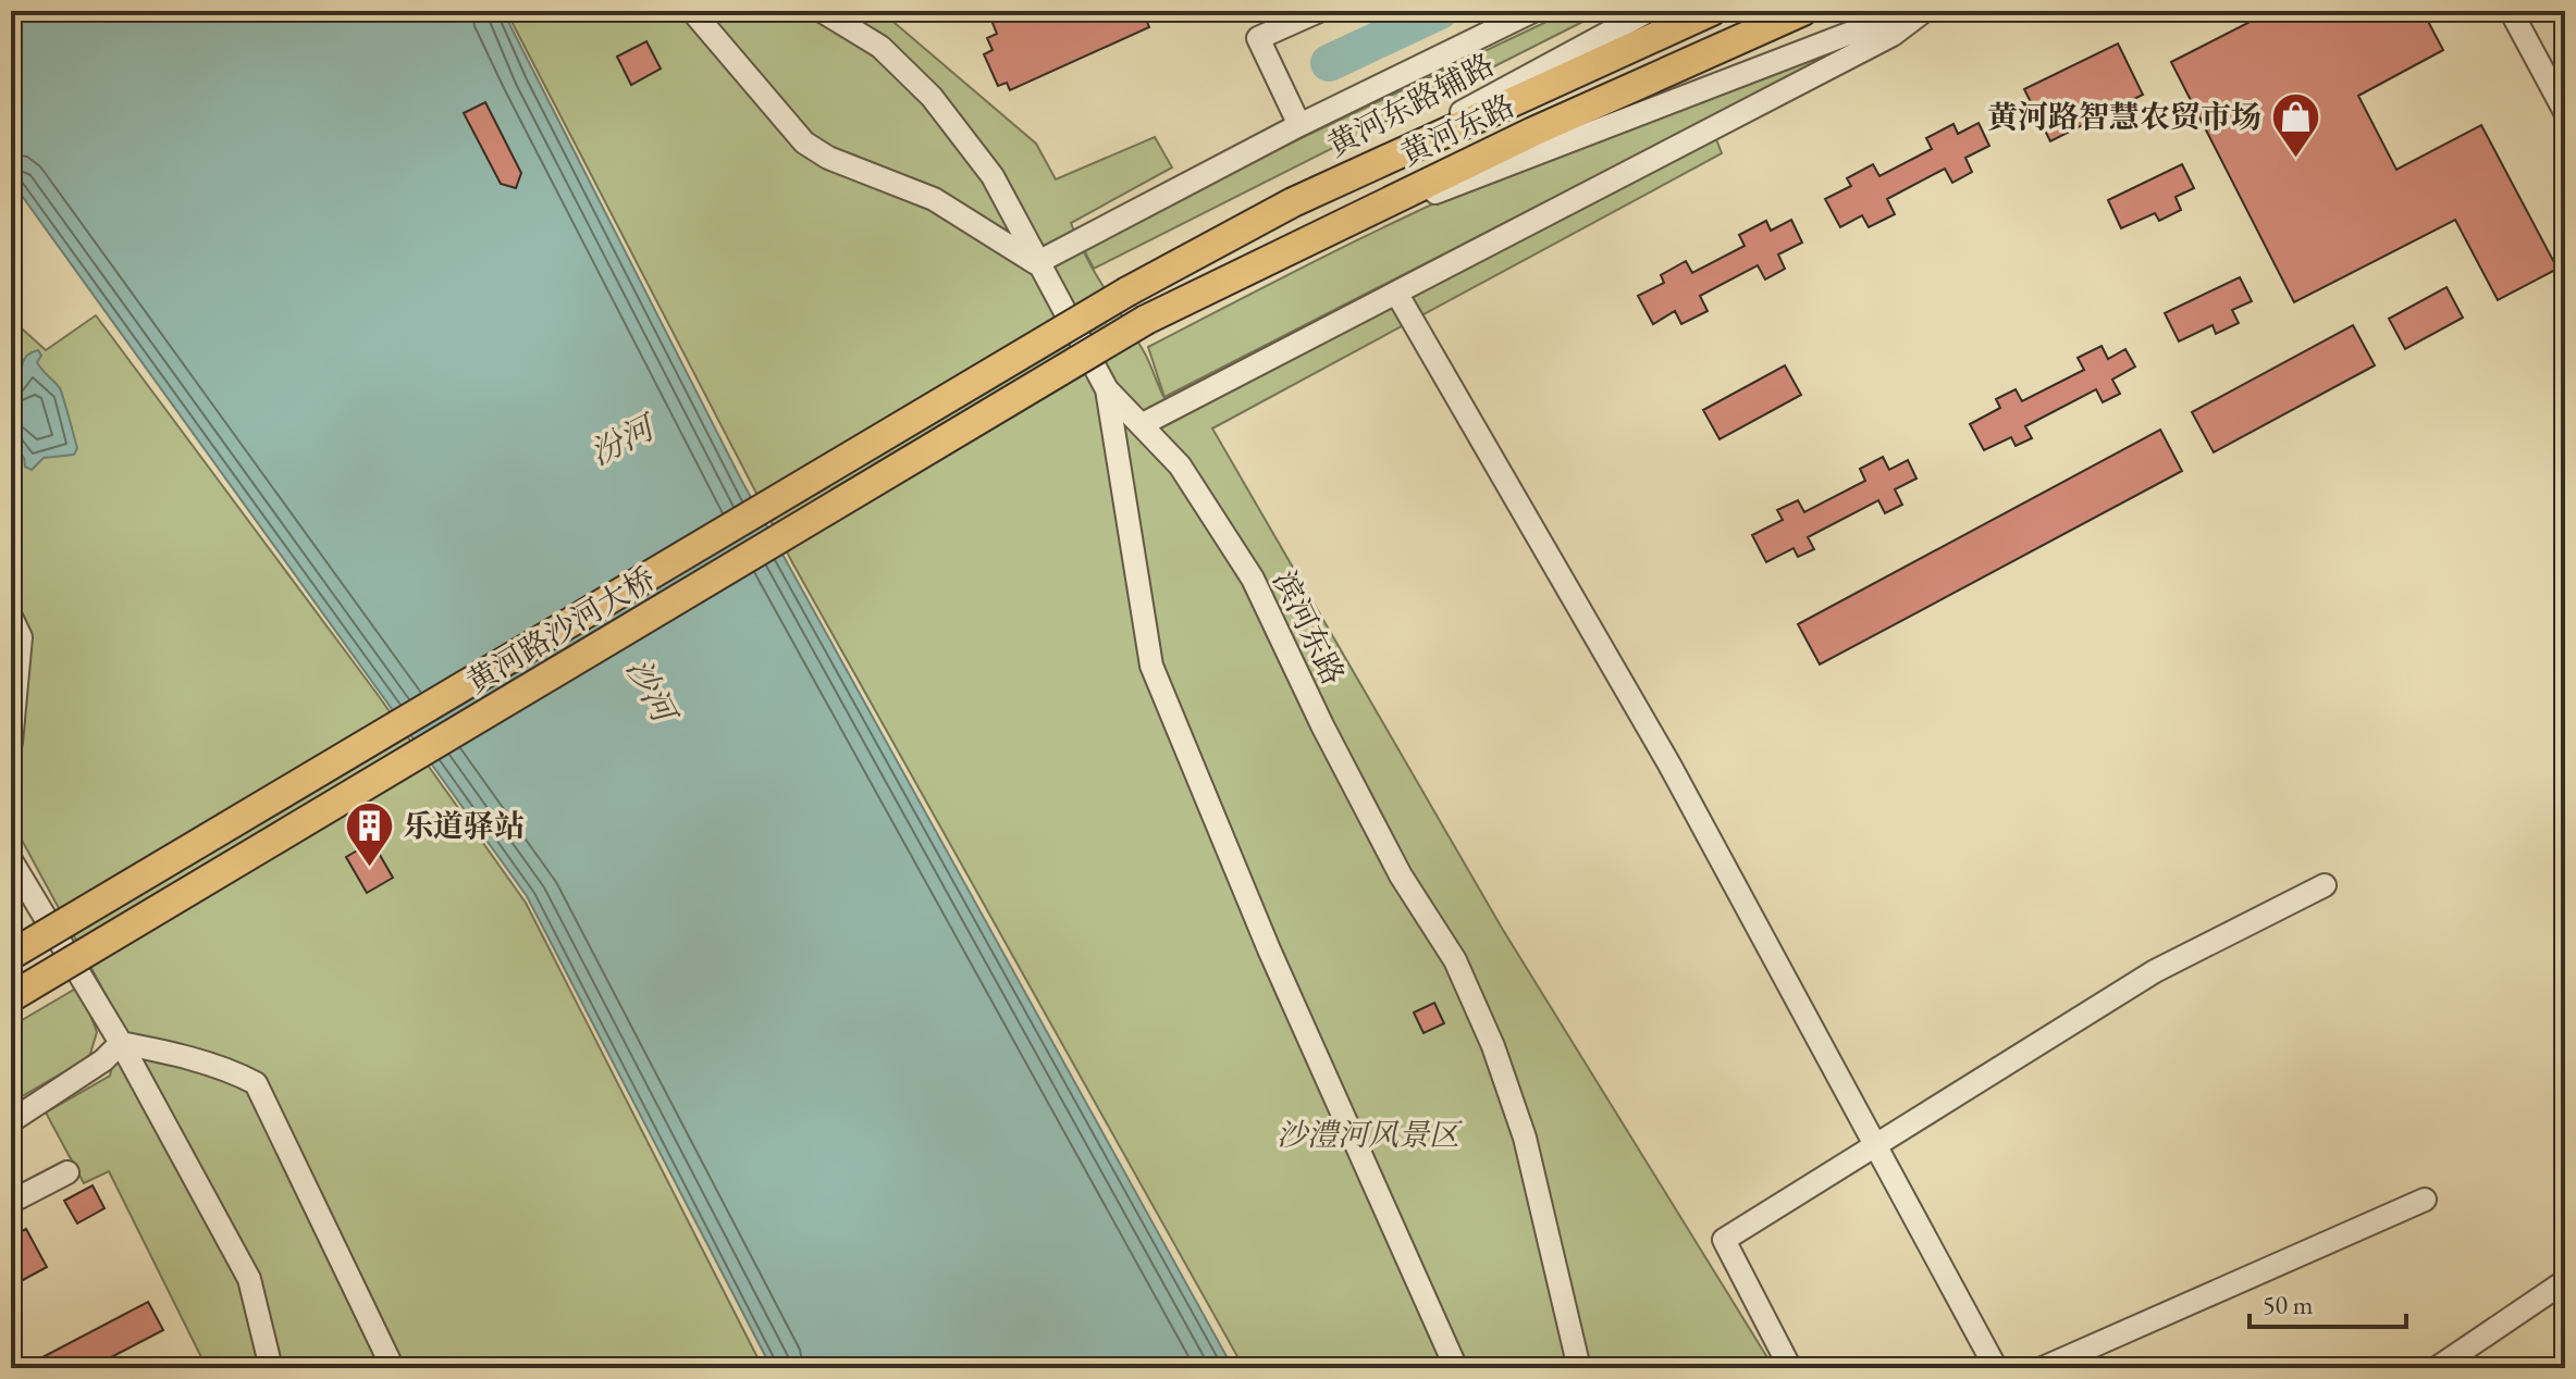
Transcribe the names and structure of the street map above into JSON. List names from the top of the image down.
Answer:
{
  "streets": {
    "main road": ["黄河东路", "黄河路沙河大桥"],
    "street": ["黄河东路辅路", "滨河东路"]
  },
  "crossings": [
    ["黄河东路辅路", "黄河东路"],
    ["黄河东路", "黄河路沙河大桥"]
  ],
  "water": ["汾河", "沙河"],
  "parks": ["沙澧河风景区"],
  "places": {
    "shop": ["黄河路智慧农贸市场"],
    "building": ["乐道驿站"]
  },
  "scale_bar": "50 m"
}
